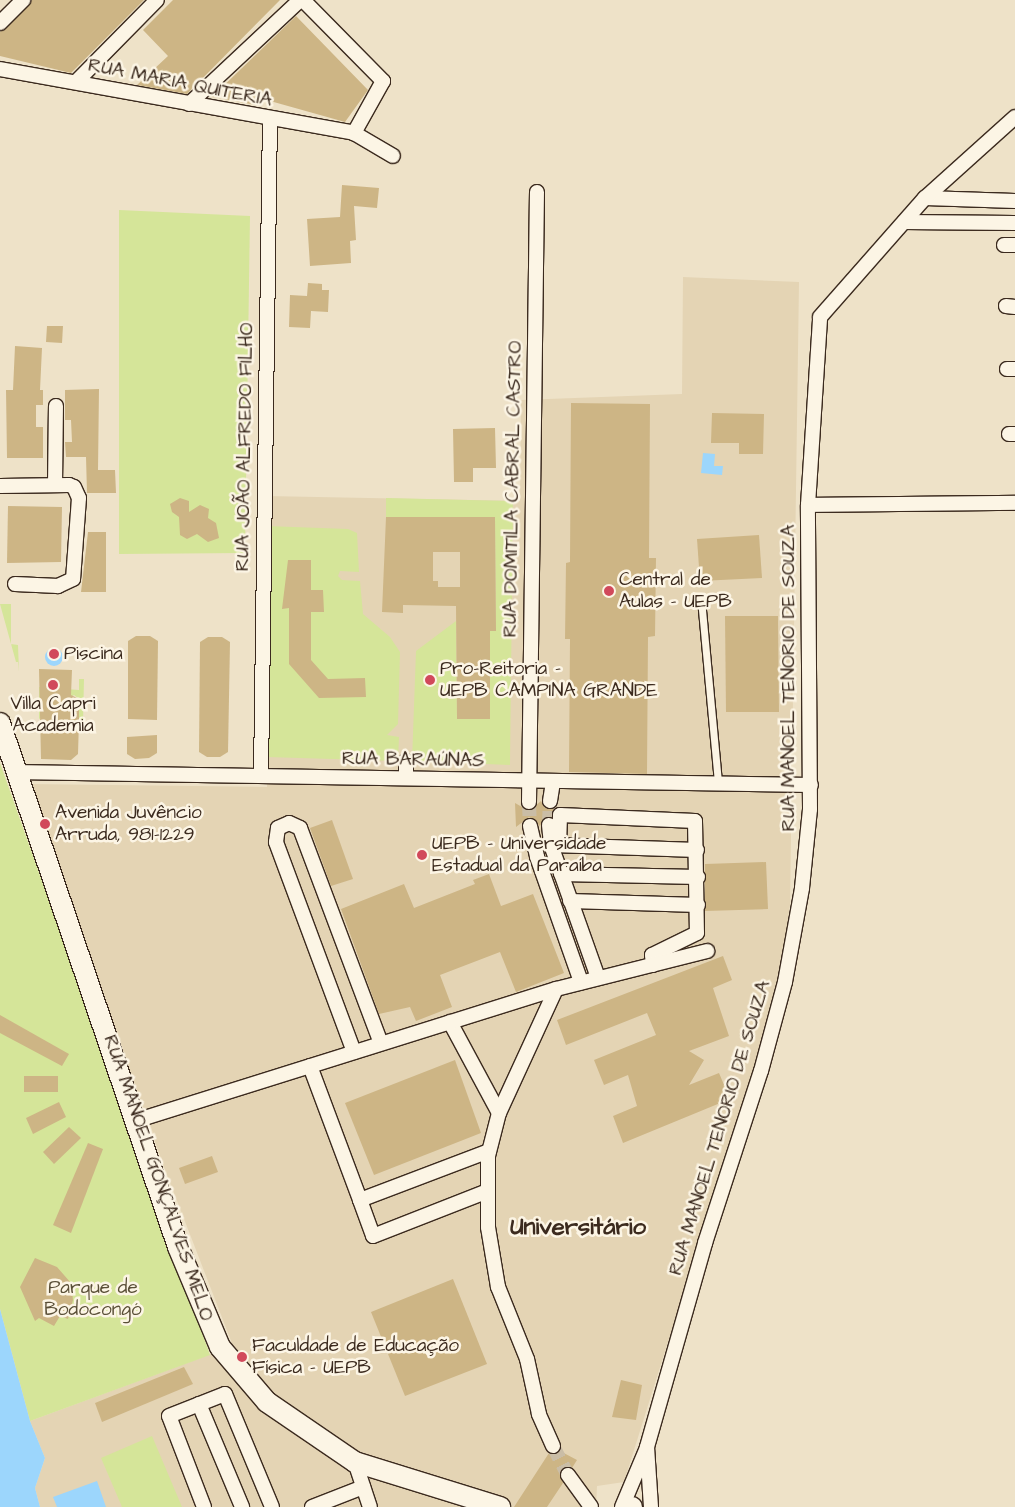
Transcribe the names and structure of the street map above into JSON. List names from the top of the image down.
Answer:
{
  "streets": {
    "street": [
      "RUA MARIA QUITERIA",
      "RUA JOÃO ALFREDO FILHO",
      "RUA DOMITILA CABRAL CASTRO",
      "RUA MANOEL TENORIO DE SOUZA",
      "RUA BARAÚNAS",
      "RUA MANOEL GONÇALVES MELO"
    ]
  },
  "crossings": [
    ["RUA MARIA QUITERIA", "RUA JOÃO ALFREDO FILHO"],
    ["RUA JOÃO ALFREDO FILHO", "RUA BARAÚNAS"],
    ["RUA DOMITILA CABRAL CASTRO", "RUA BARAÚNAS"],
    ["RUA MANOEL TENORIO DE SOUZA", "RUA BARAÚNAS"],
    ["RUA BARAÚNAS", "RUA MANOEL GONÇALVES MELO"]
  ],
  "districts": ["Universitário"],
  "parks": ["Parque de Bodocongó"],
  "places": [
    "Central de Aulas - UEPB",
    "Piscina",
    "Pro-Reitoria - UEPB CAMPINA GRANDE",
    "Villa Capri Academia",
    "Avenida Juvêncio Arruda, 981-1229",
    "UEPB - Universidade Estadual da Paraíba",
    "Faculdade de Educação Física - UEPB"
  ]
}
